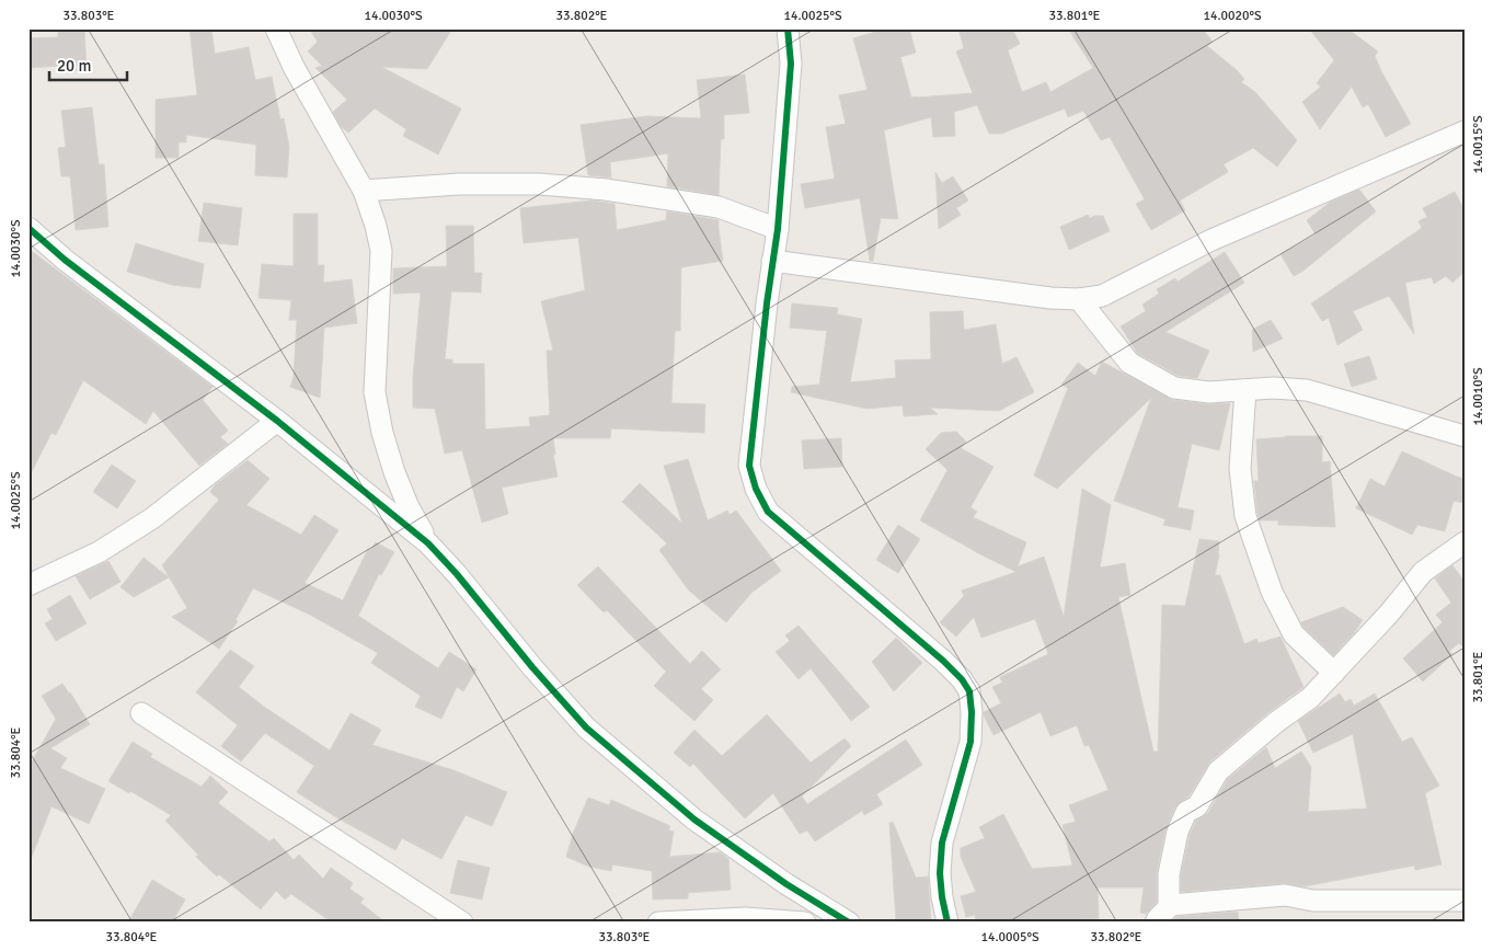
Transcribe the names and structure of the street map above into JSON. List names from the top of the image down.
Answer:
{
  "scale_bar": "20 m",
  "coordinates": [
    "33.803°E",
    "14.0030°S",
    "33.802°E",
    "14.0025°S",
    "33.801°E",
    "14.0020°S",
    "14.0015°S",
    "14.0010°S",
    "33.804°E",
    "14.0005°S"
  ]
}
